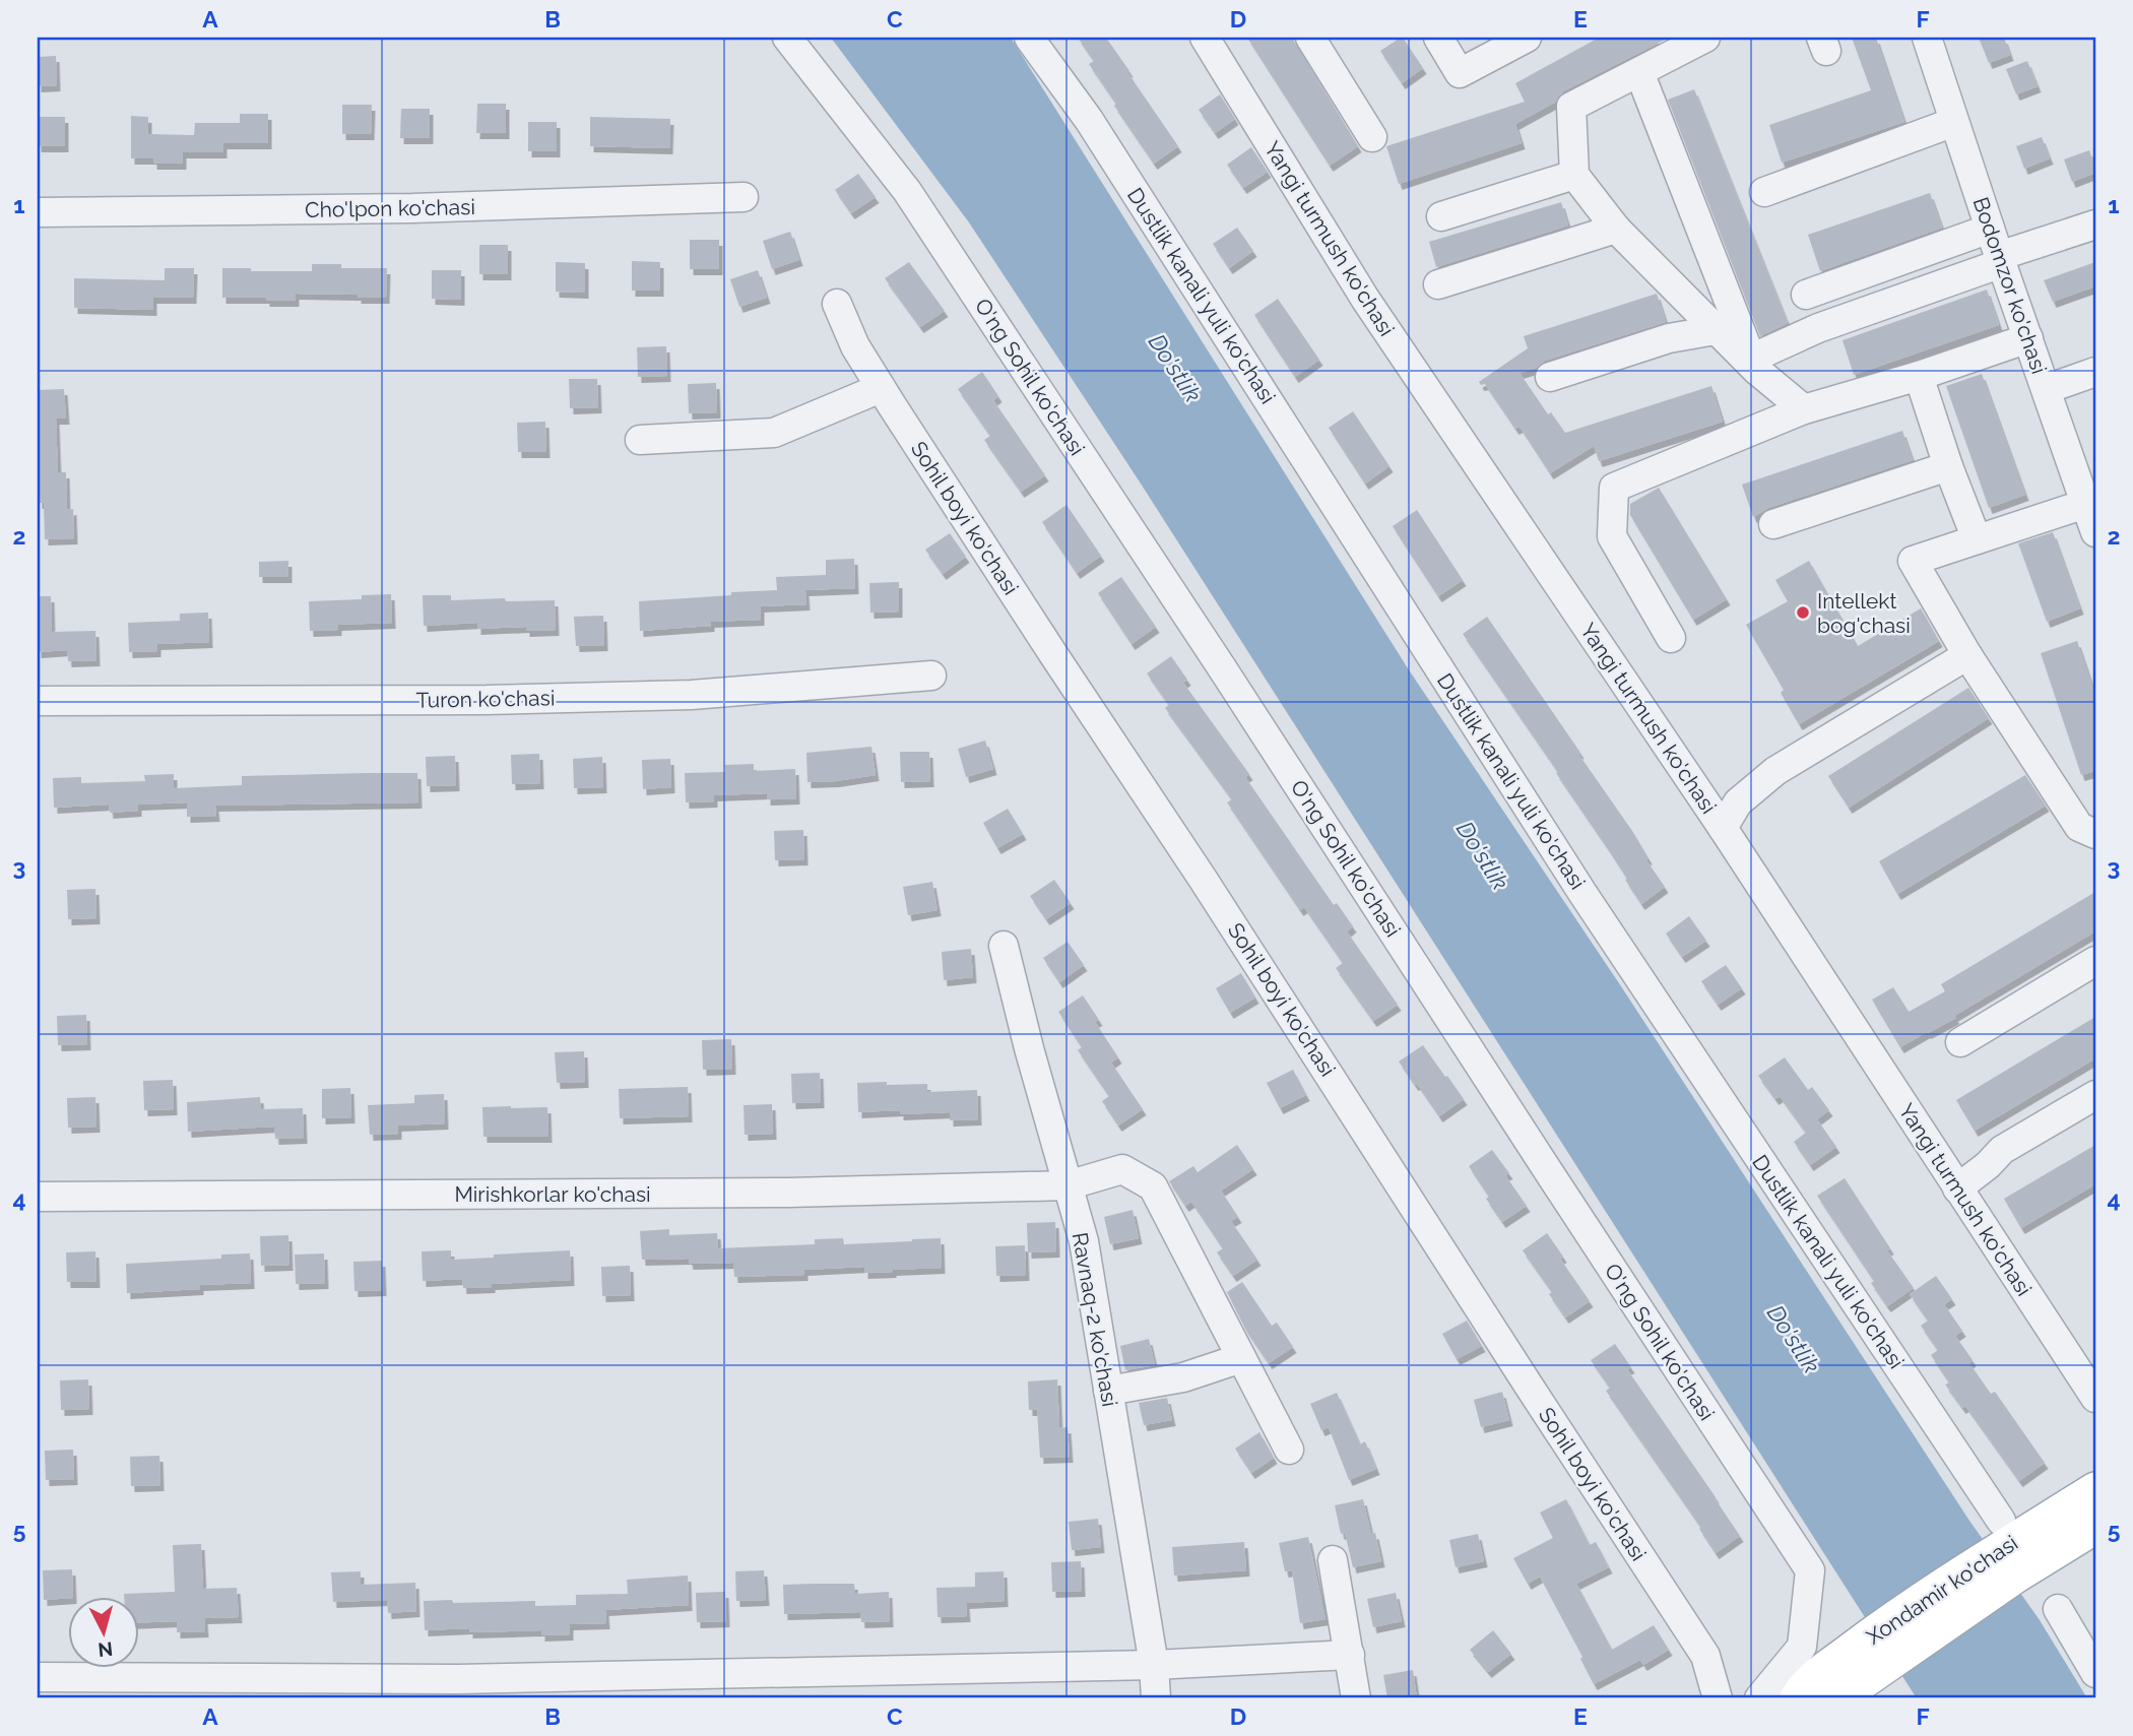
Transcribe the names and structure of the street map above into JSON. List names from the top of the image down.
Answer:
{
  "streets": {
    "main road": ["Xondamir ko'chasi"],
    "street": [
      "Cho'lpon ko'chasi",
      "Yangi turmush ko'chasi",
      "Bodomzor ko'chasi",
      "Dustlik kanali yuli ko'chasi",
      "O'ng Sohil ko'chasi",
      "Sohil boyi ko'chasi",
      "Turon ko'chasi",
      "Mirishkorlar ko'chasi",
      "Ravnaq-2 ko'chasi"
    ]
  },
  "crossings": [
    ["Dustlik kanali yuli ko'chasi", "Xondamir ko'chasi"],
    ["Mirishkorlar ko'chasi", "Ravnaq-2 ko'chasi"]
  ],
  "water": ["Do'stlik"],
  "places": ["Intellekt bog'chasi"],
  "north": "bottom",
  "grid": {
    "columns": [
      "A",
      "B",
      "C",
      "D",
      "E",
      "F"
    ],
    "rows": [
      "1",
      "2",
      "3",
      "4",
      "5"
    ]
  }
}
